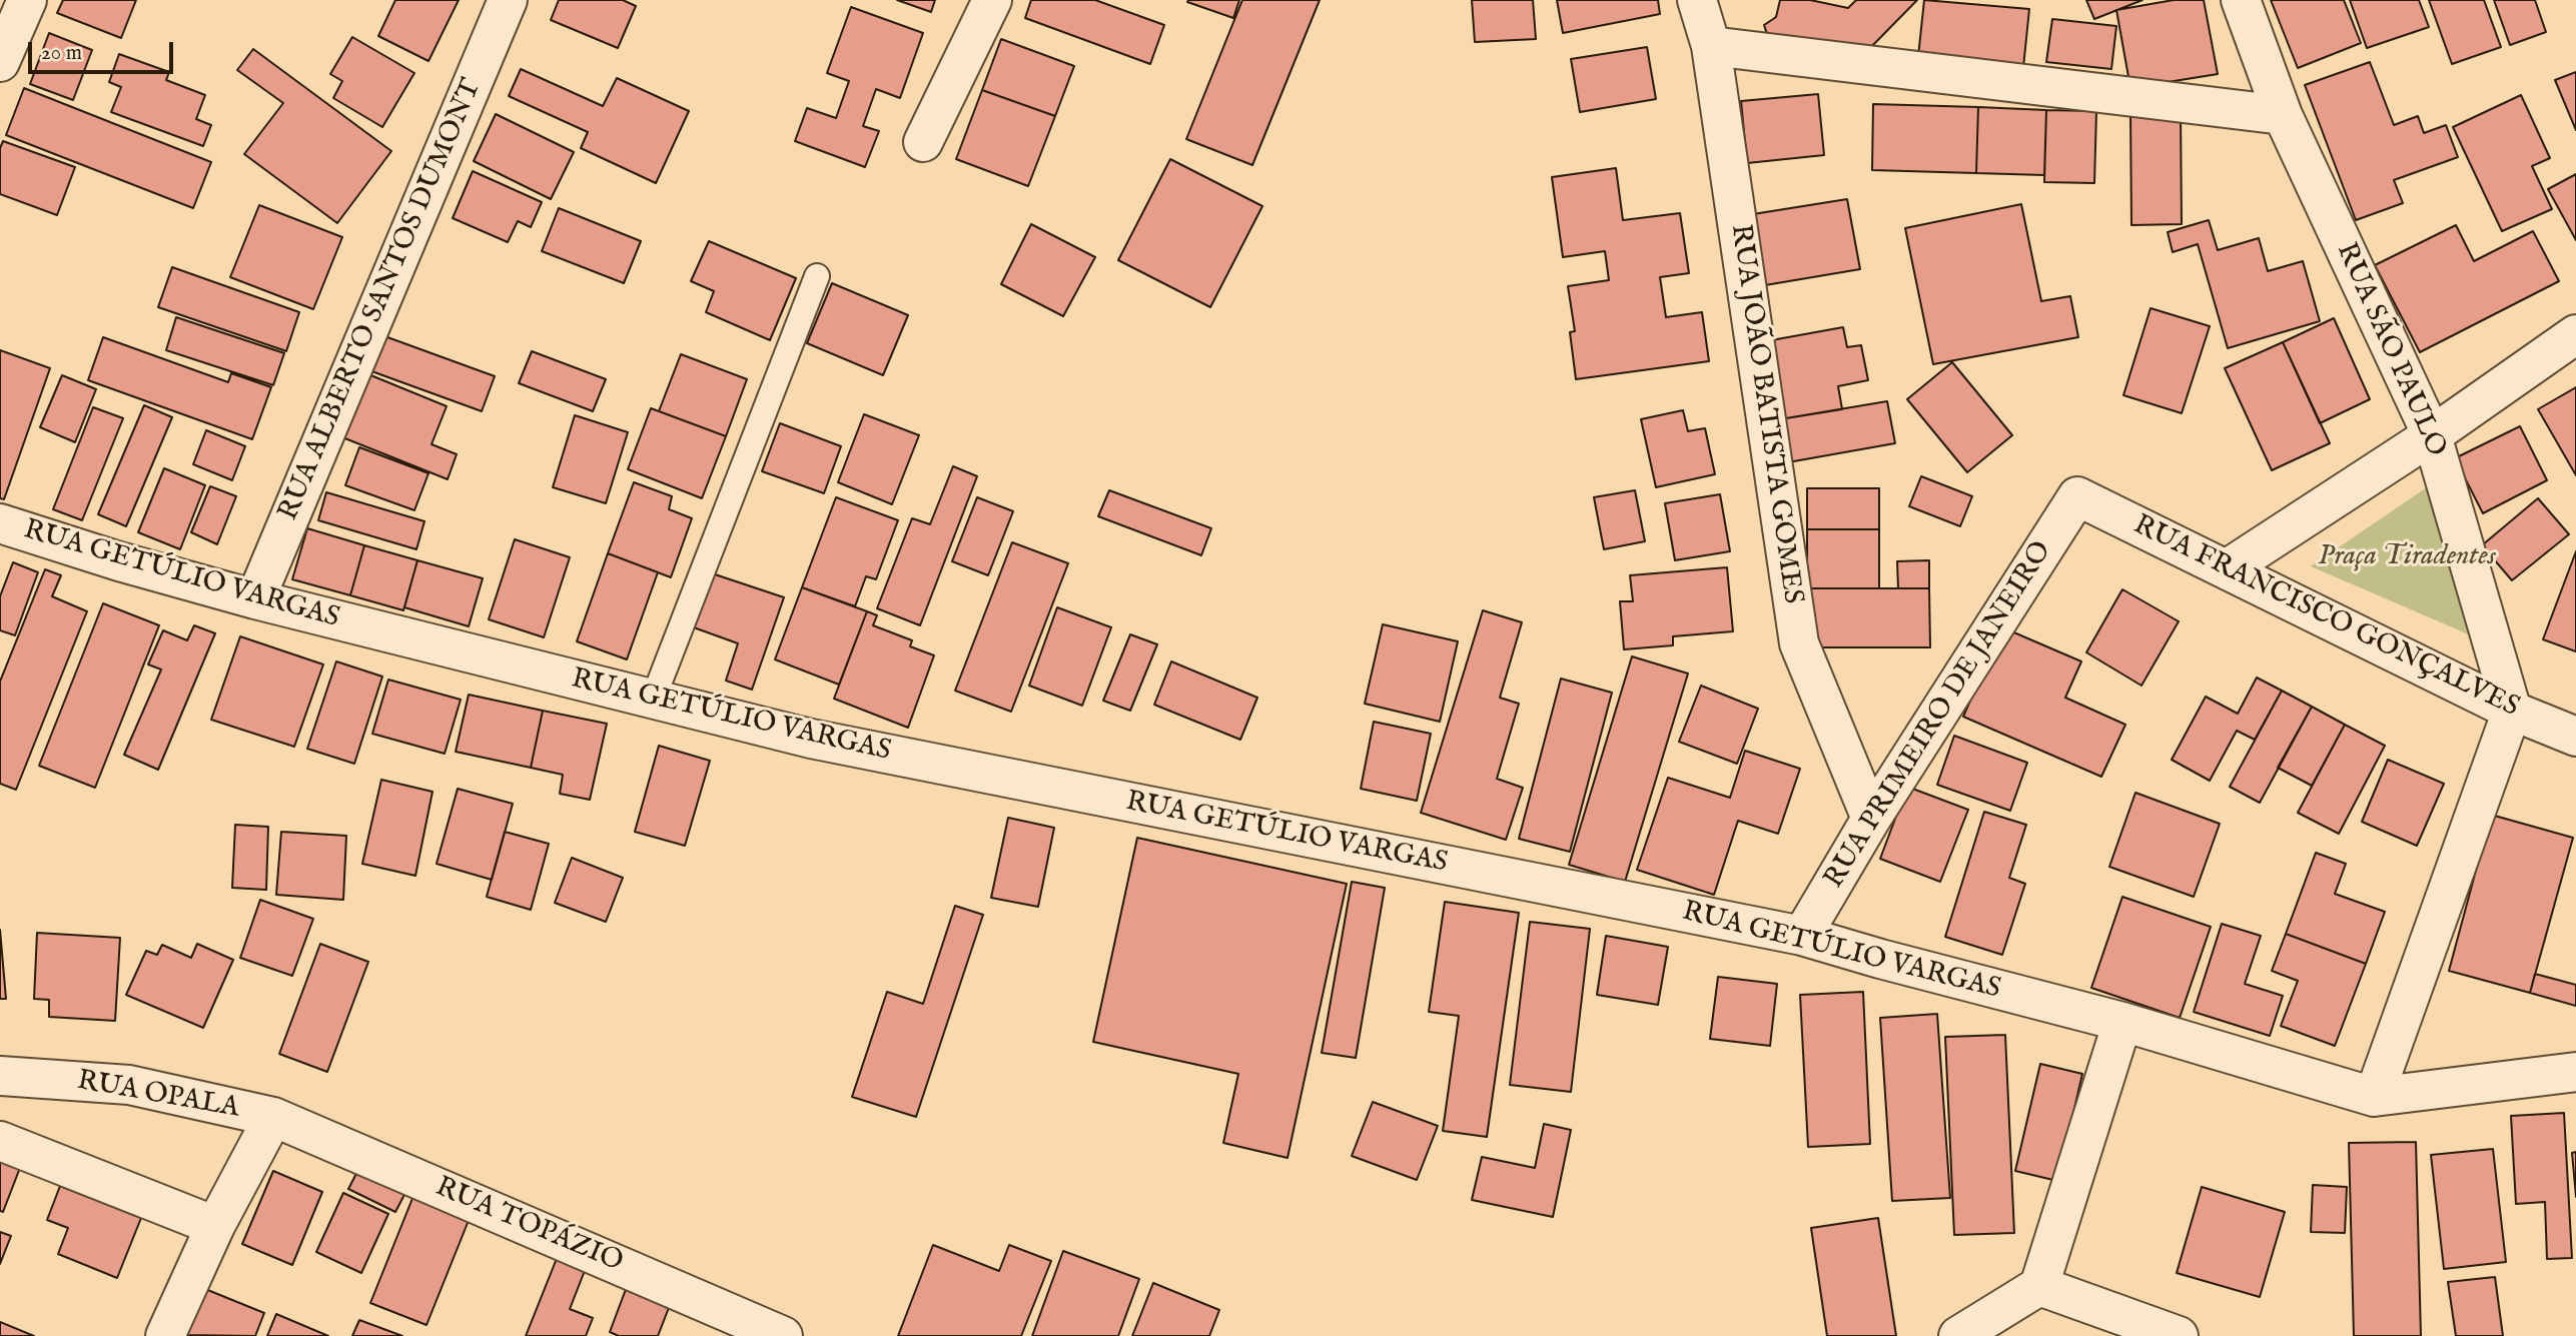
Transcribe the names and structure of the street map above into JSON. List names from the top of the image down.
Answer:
{
  "streets": {
    "street": [
      "RUA ALBERTO SANTOS DUMONT",
      "RUA SÃO PAULO",
      "RUA JOÃO BATISTA GOMES",
      "RUA GETÚLIO VARGAS",
      "RUA FRANCISCO GONÇALVES",
      "RUA PRIMEIRO DE JANEIRO",
      "RUA OPALA",
      "RUA TOPÁZIO"
    ]
  },
  "crossings": [
    ["RUA ALBERTO SANTOS DUMONT", "RUA GETÚLIO VARGAS"],
    ["RUA SÃO PAULO", "RUA FRANCISCO GONÇALVES"],
    ["RUA JOÃO BATISTA GOMES", "RUA PRIMEIRO DE JANEIRO"],
    ["RUA GETÚLIO VARGAS", "RUA PRIMEIRO DE JANEIRO"],
    ["RUA FRANCISCO GONÇALVES", "RUA PRIMEIRO DE JANEIRO"],
    ["RUA OPALA", "RUA TOPÁZIO"]
  ],
  "parks": ["Praça Tiradentes"],
  "scale_bar": "20 m"
}
